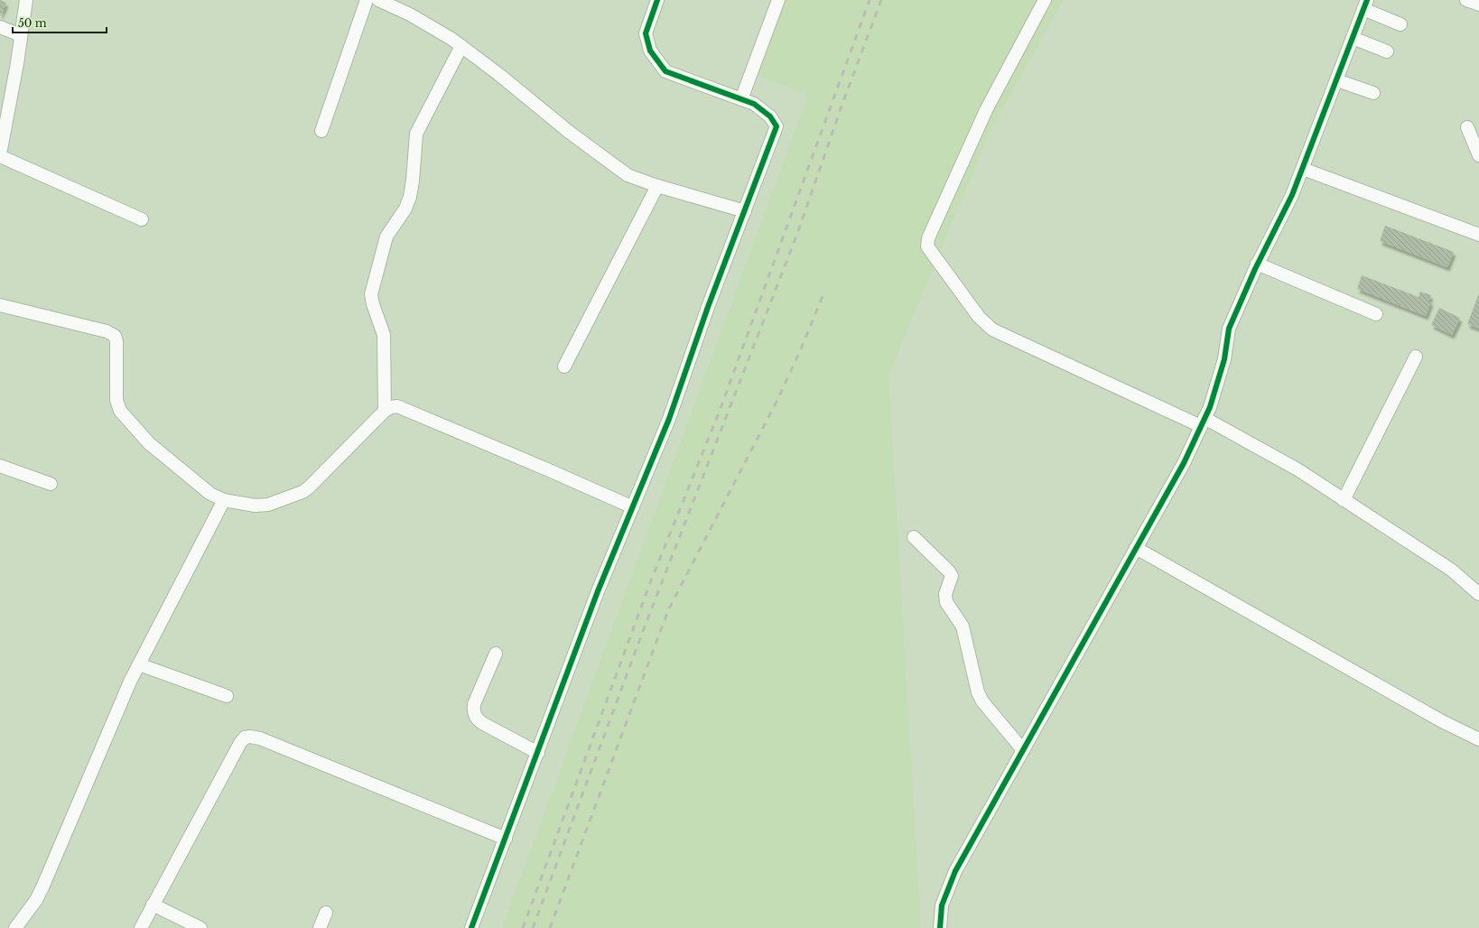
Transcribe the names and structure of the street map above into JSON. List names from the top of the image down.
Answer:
{
  "scale_bar": "50 m"
}
